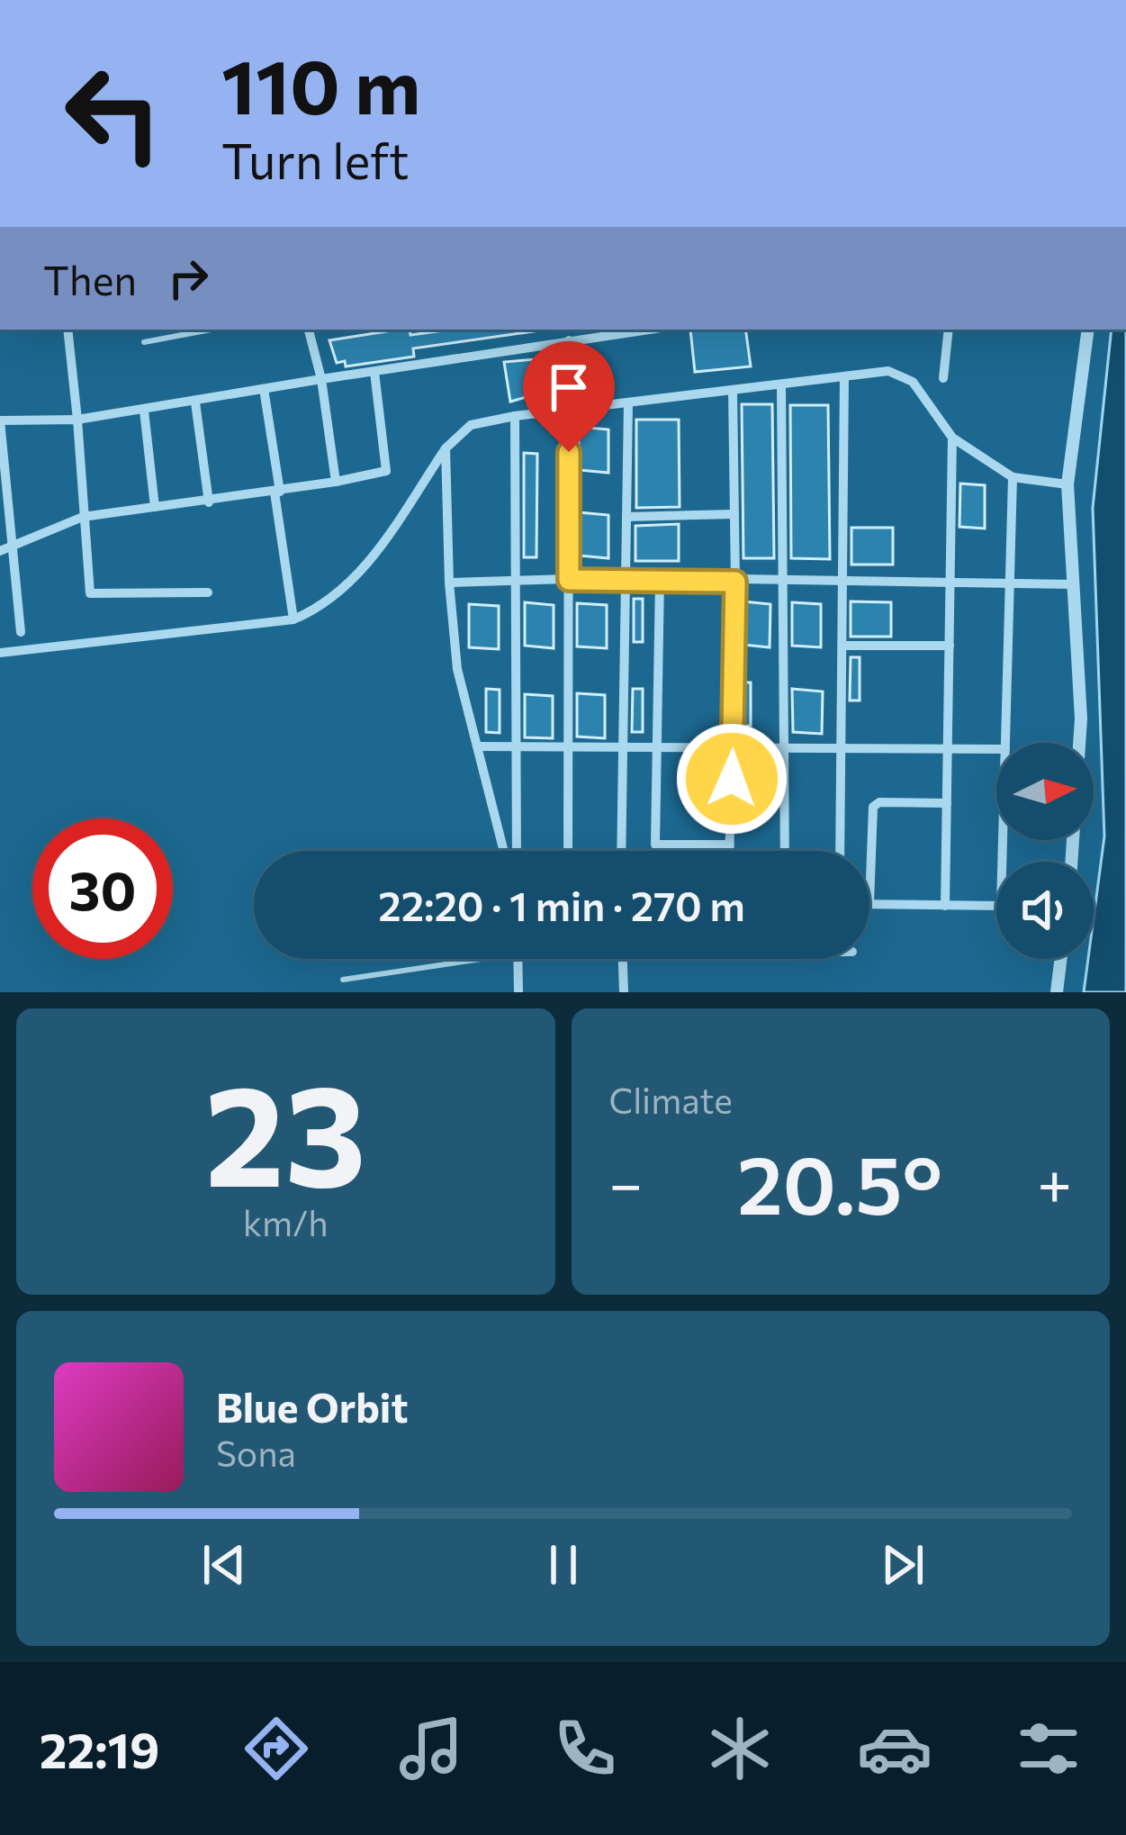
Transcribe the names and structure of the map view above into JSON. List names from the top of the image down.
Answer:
{
  "north": "right",
  "page": {
    "turn": ["110 m", "Turn left"],
    "then": "Then",
    "limit": "30",
    "trip": "22:20 · 1 min · 270 m",
    "tile": [
      ["23", "km/h"],
      "Climate"
    ],
    "heat": ["−", "20.5°", "+"],
    "song": ["Blue Orbit", "Sona"],
    "tabs": "22:19"
  }
}
